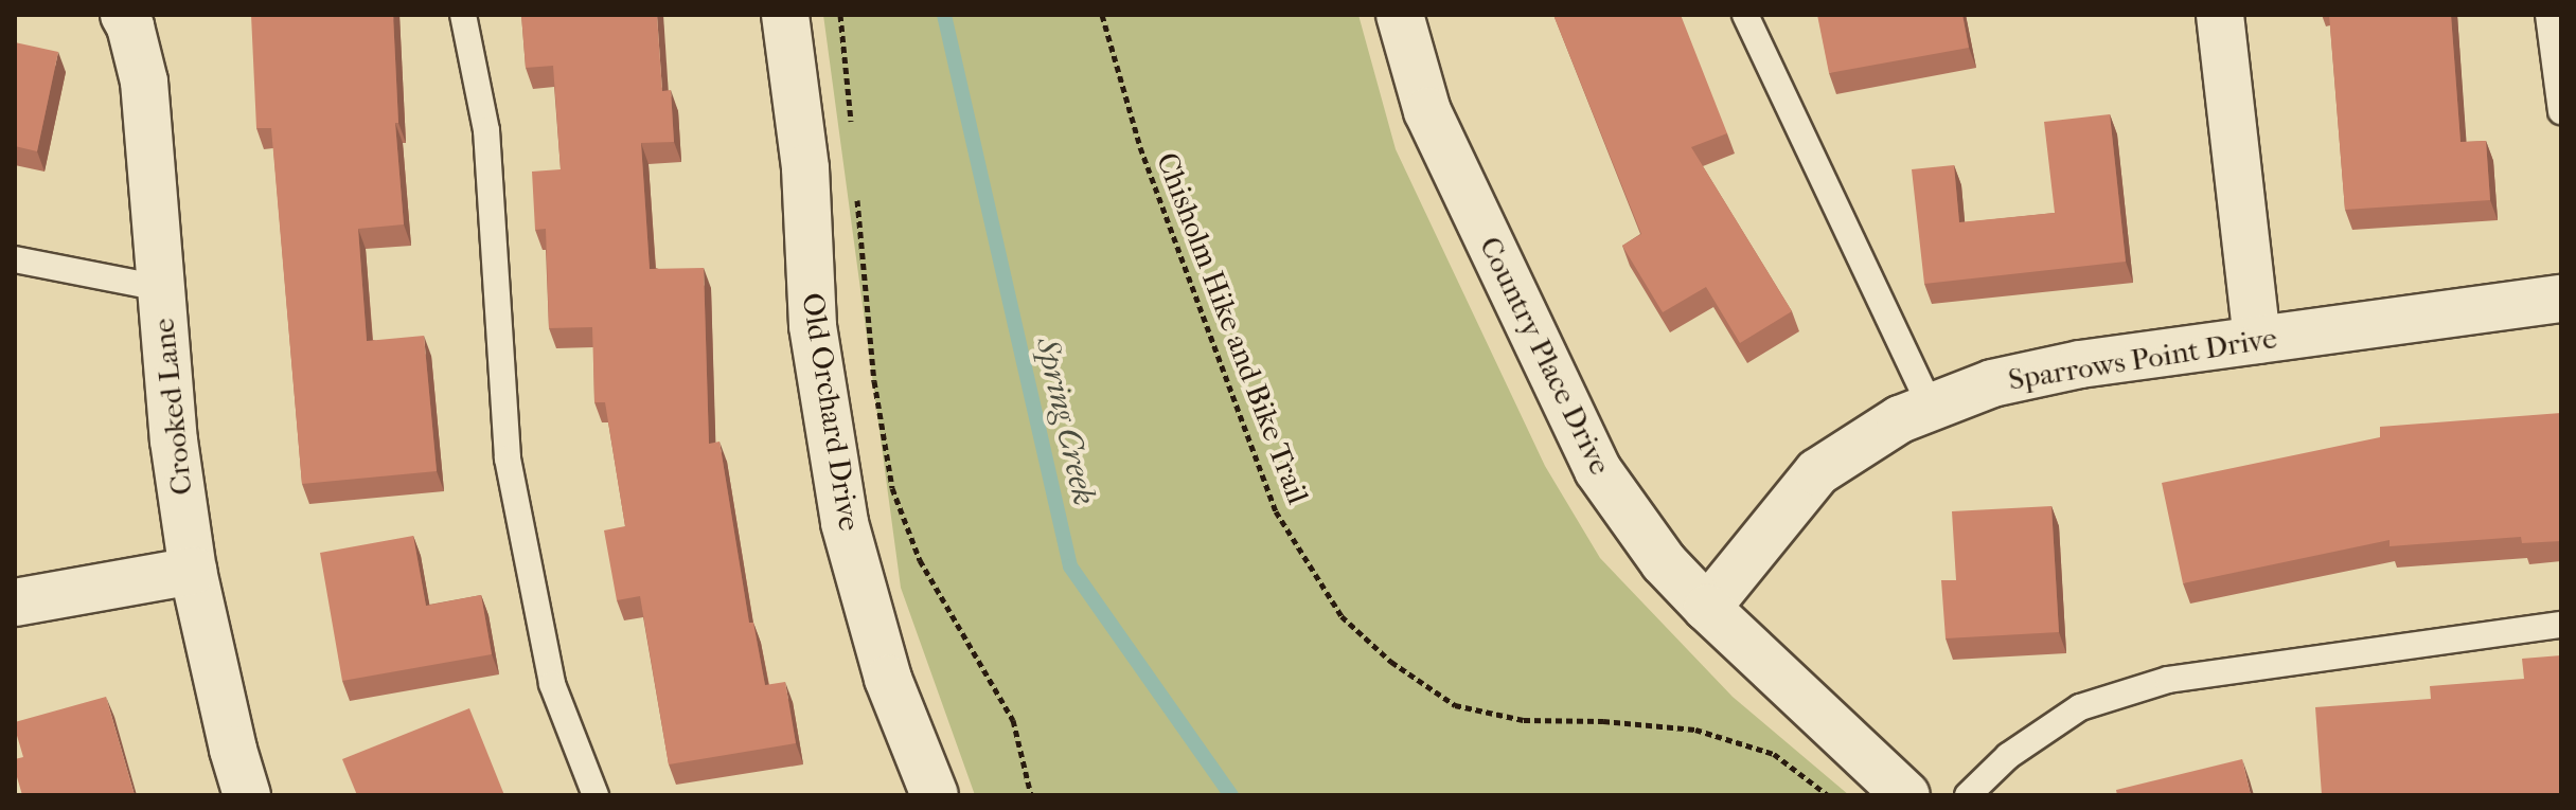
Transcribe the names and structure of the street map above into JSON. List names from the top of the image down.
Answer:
{
  "streets": {
    "street": [
      "Country Place Drive",
      "Sparrows Point Drive",
      "Crooked Lane",
      "Old Orchard Drive"
    ],
    "path": ["Chisholm Hike and Bike Trail"]
  },
  "crossings": [
    ["Country Place Drive", "Sparrows Point Drive"]
  ],
  "water": ["Spring Creek"]
}
